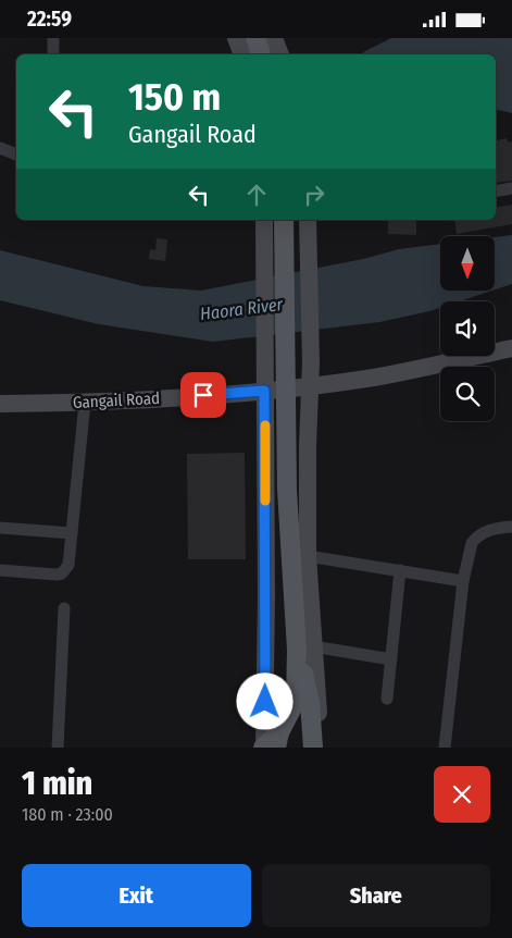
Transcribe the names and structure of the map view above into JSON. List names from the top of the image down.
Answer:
{
  "streets": {
    "street": ["Gangail Road"]
  },
  "water": ["Haora River"],
  "north": "bottom",
  "page": {
    "status": "22:59",
    "turn": ["150 m", "Gangail Road"],
    "heading": ["1 min", "180 m · 23:00"],
    "buttons": ["Exit", "Share"]
  }
}
